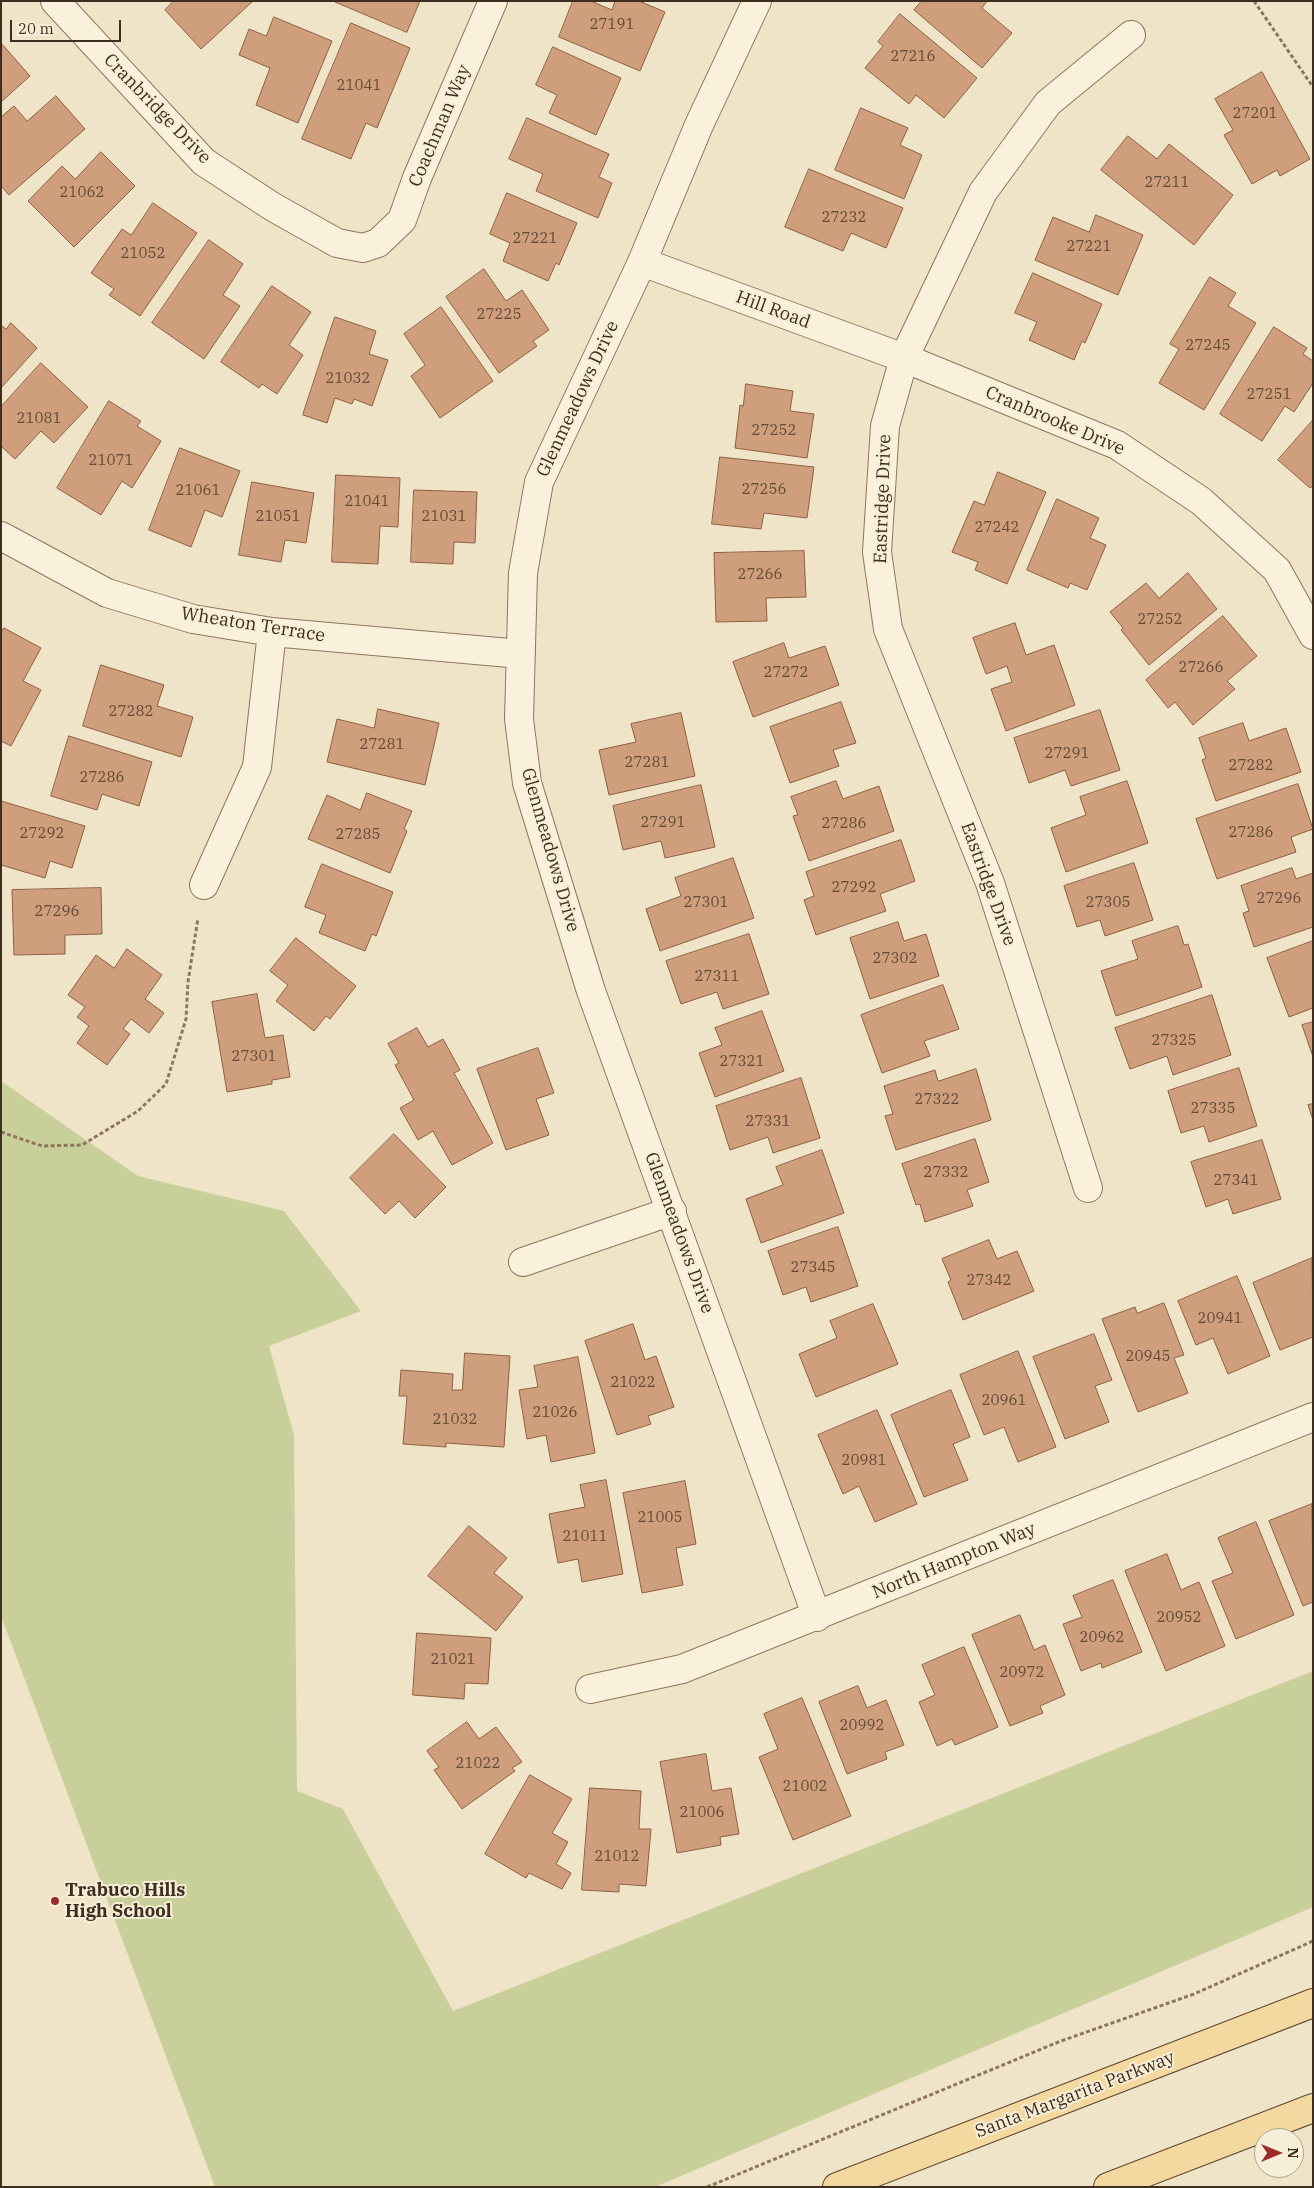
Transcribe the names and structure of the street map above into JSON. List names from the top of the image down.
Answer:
{
  "streets": {
    "main road": ["Santa Margarita Parkway"],
    "street": [
      "Cranbridge Drive",
      "Coachman Way",
      "Hill Road",
      "Glenmeadows Drive",
      "Cranbrooke Drive",
      "Eastridge Drive",
      "Wheaton Terrace",
      "North Hampton Way"
    ]
  },
  "crossings": [
    ["Cranbridge Drive", "Coachman Way"],
    ["Hill Road", "Glenmeadows Drive"],
    ["Hill Road", "Cranbrooke Drive"],
    ["Hill Road", "Eastridge Drive"],
    ["Glenmeadows Drive", "Wheaton Terrace"],
    ["Glenmeadows Drive", "North Hampton Way"],
    ["Cranbrooke Drive", "Eastridge Drive"]
  ],
  "places": ["Trabuco Hills High School"],
  "house_numbers": [
    "27191",
    "27216",
    "21041",
    "27201",
    "27211",
    "21062",
    "27232",
    "27221",
    "27221",
    "21052",
    "27225",
    "27245",
    "21032",
    "27251",
    "21081",
    "27252",
    "21071",
    "27256",
    "21061",
    "21041",
    "21051",
    "21031",
    "27242",
    "27266",
    "27252",
    "27266",
    "27272",
    "27282",
    "27281",
    "27291",
    "27281",
    "27282",
    "27286",
    "27291",
    "27286",
    "27286",
    "27292",
    "27285",
    "27292",
    "27296",
    "27301",
    "27305",
    "27296",
    "27302",
    "27311",
    "27325",
    "27301",
    "27321",
    "27322",
    "27335",
    "27331",
    "27332",
    "27341",
    "27345",
    "27342",
    "20941",
    "20945",
    "21022",
    "20961",
    "21026",
    "21032",
    "20981",
    "21005",
    "21011",
    "20952",
    "20962",
    "21021",
    "20972",
    "20992",
    "21022",
    "21002",
    "21006",
    "21012"
  ],
  "scale_bar": "20 m",
  "north": "right"
}
